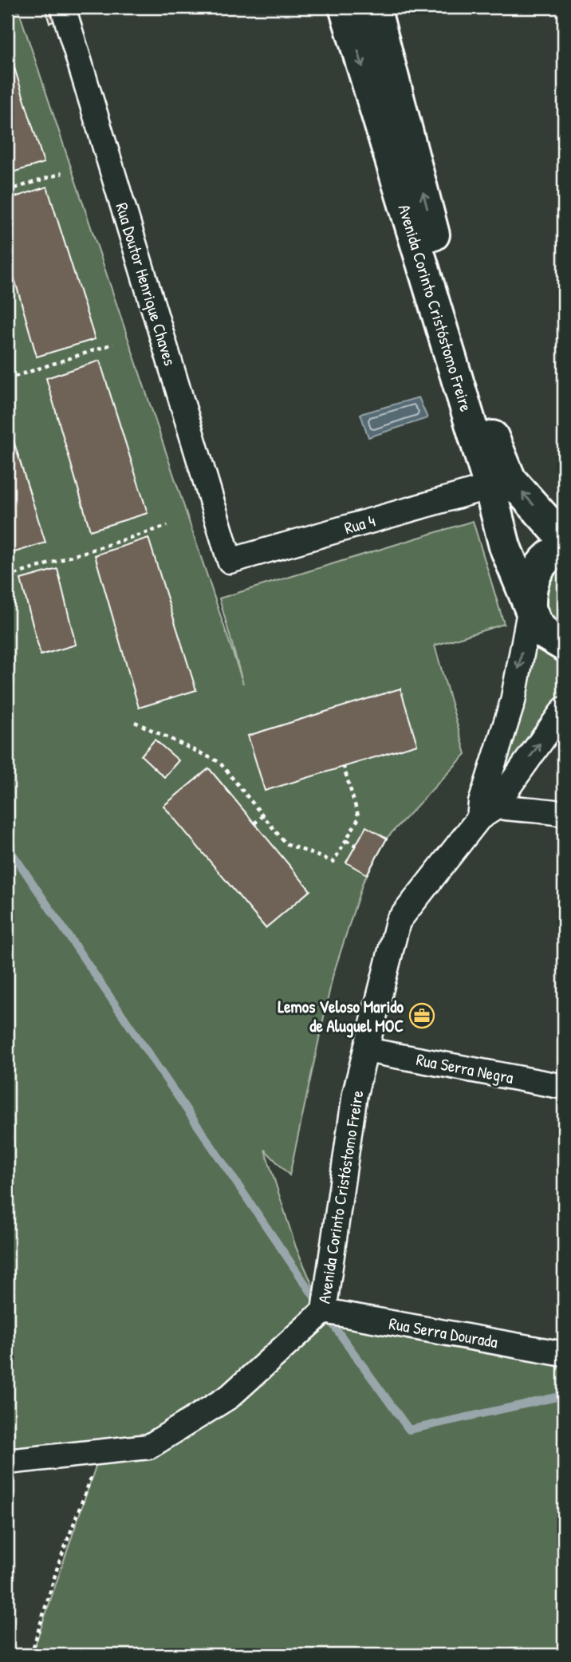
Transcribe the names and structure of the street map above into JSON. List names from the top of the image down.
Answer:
{
  "streets": {
    "street": [
      "Rua Doutor Henrique Chaves",
      "Avenida Corinto Cristóstomo Freire",
      "Rua 4",
      "Rua Serra Negra",
      "Rua Serra Dourada"
    ]
  },
  "crossings": [
    ["Rua Doutor Henrique Chaves", "Rua 4"],
    ["Avenida Corinto Cristóstomo Freire", "Rua 4"],
    ["Avenida Corinto Cristóstomo Freire", "Rua Serra Negra"],
    ["Avenida Corinto Cristóstomo Freire", "Rua Serra Dourada"]
  ],
  "places": {
    "office": ["Lemos Veloso Marido de Aluguel MOC"]
  }
}
